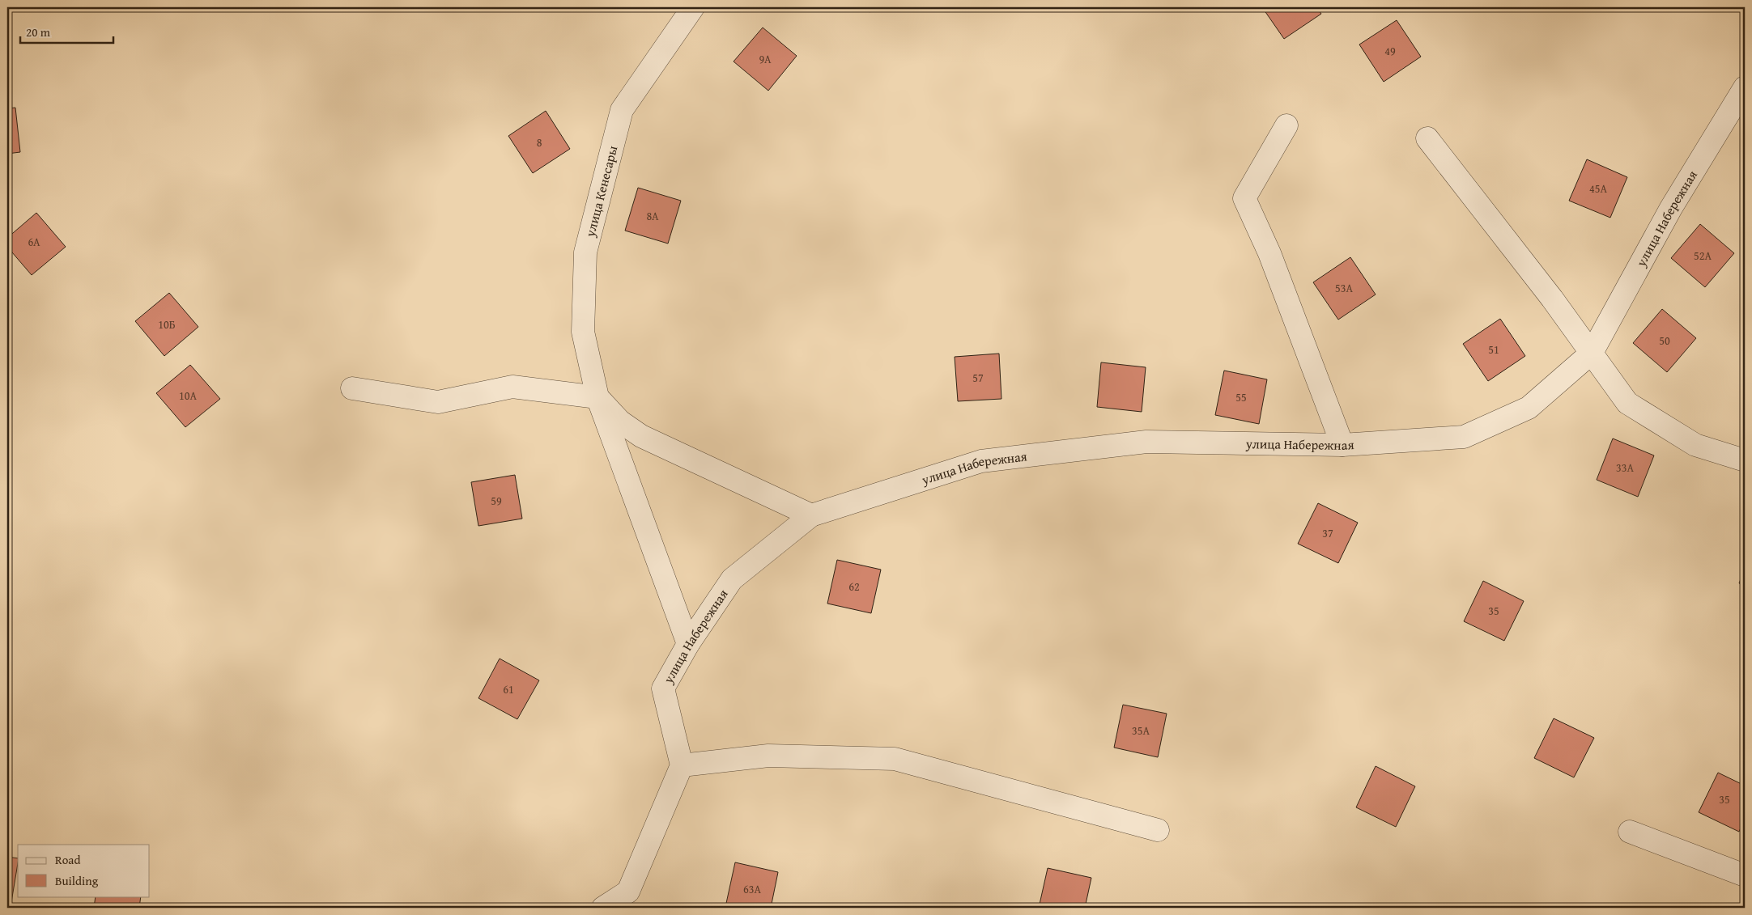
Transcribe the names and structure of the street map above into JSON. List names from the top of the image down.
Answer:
{
  "streets": {
    "street": ["улица Кенесары", "улица Набережная"]
  },
  "crossings": [
    ["улица Кенесары", "улица Набережная"]
  ],
  "house_numbers": [
    "49",
    "9А",
    "8",
    "45А",
    "8А",
    "6А",
    "52А",
    "53А",
    "10Б",
    "50",
    "51",
    "57",
    "10А",
    "55",
    "33А",
    "59",
    "37",
    "62",
    "35",
    "61",
    "35А",
    "35",
    "63А"
  ],
  "legend": ["Road", "Building"],
  "scale_bar": "20 m"
}
